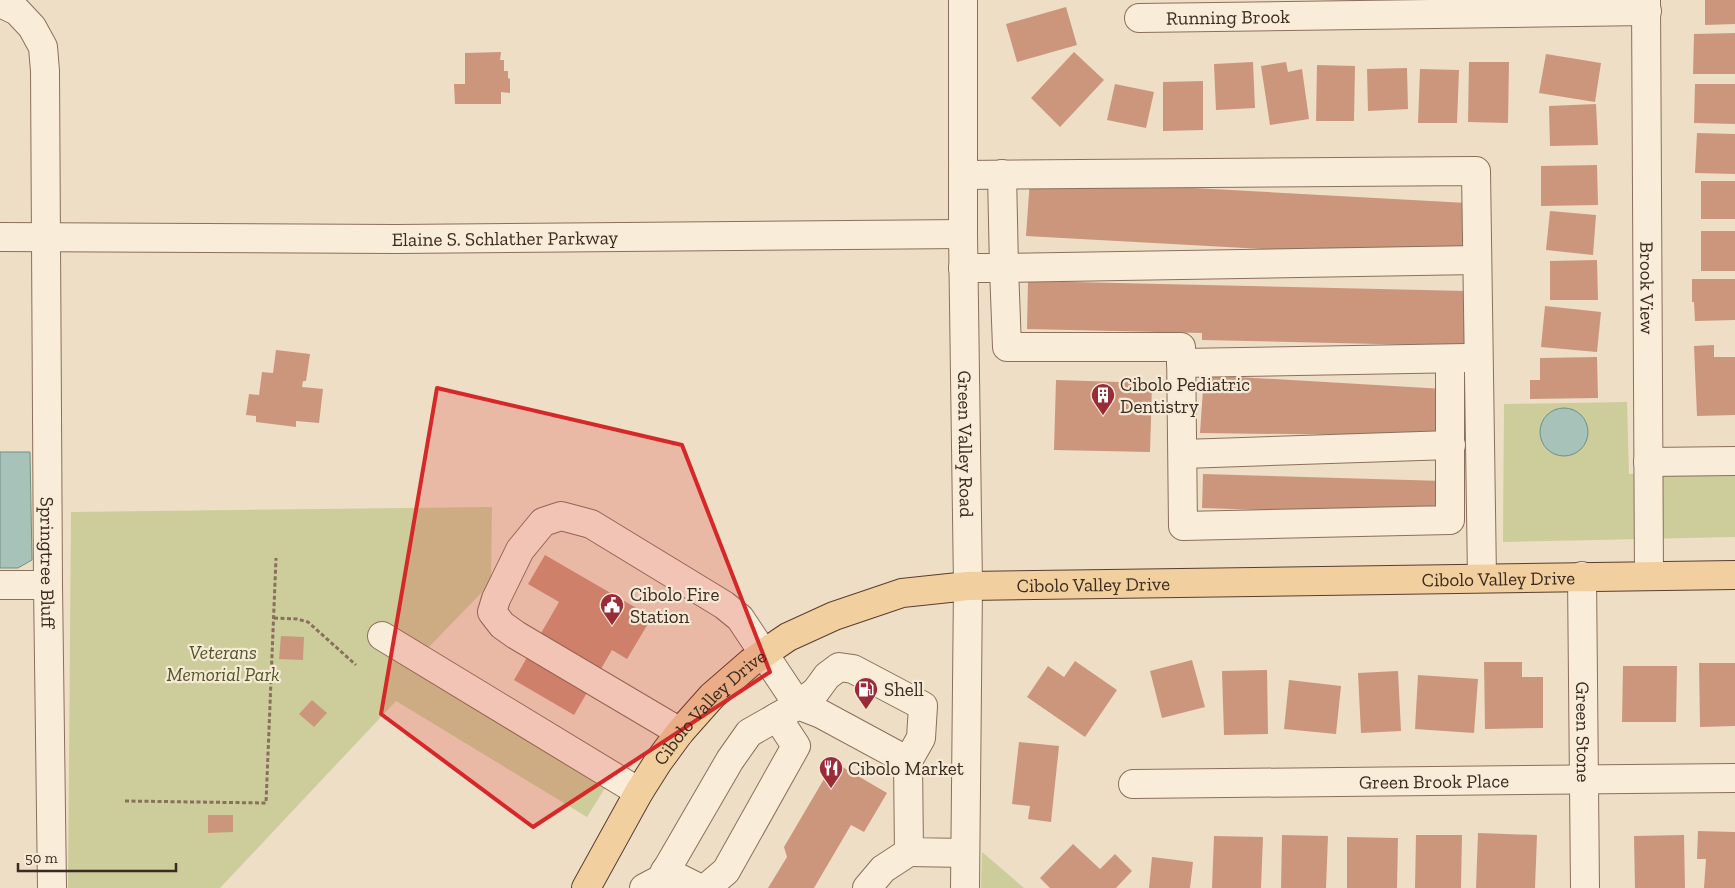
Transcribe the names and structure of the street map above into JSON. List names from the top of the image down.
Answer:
{
  "streets": {
    "main road": ["Cibolo Valley Drive"],
    "street": [
      "Running Brook",
      "Elaine S. Schlather Parkway",
      "Brook View",
      "Green Valley Road",
      "Springtree Bluff",
      "Green Stone",
      "Green Brook Place"
    ]
  },
  "crossings": [
    ["Running Brook", "Brook View"],
    ["Elaine S. Schlather Parkway", "Green Valley Road"],
    ["Elaine S. Schlather Parkway", "Springtree Bluff"],
    ["Brook View", "Cibolo Valley Drive"],
    ["Green Valley Road", "Cibolo Valley Drive"],
    ["Cibolo Valley Drive", "Green Stone"],
    ["Green Stone", "Green Brook Place"]
  ],
  "parks": ["Veterans Memorial Park"],
  "places": {
    "building": ["Cibolo Pediatric Dentistry"],
    "public building": ["Cibolo Fire Station"],
    "fuel station": ["Shell"],
    "restaurant": ["Cibolo Market"]
  },
  "scale_bar": "50 m"
}
